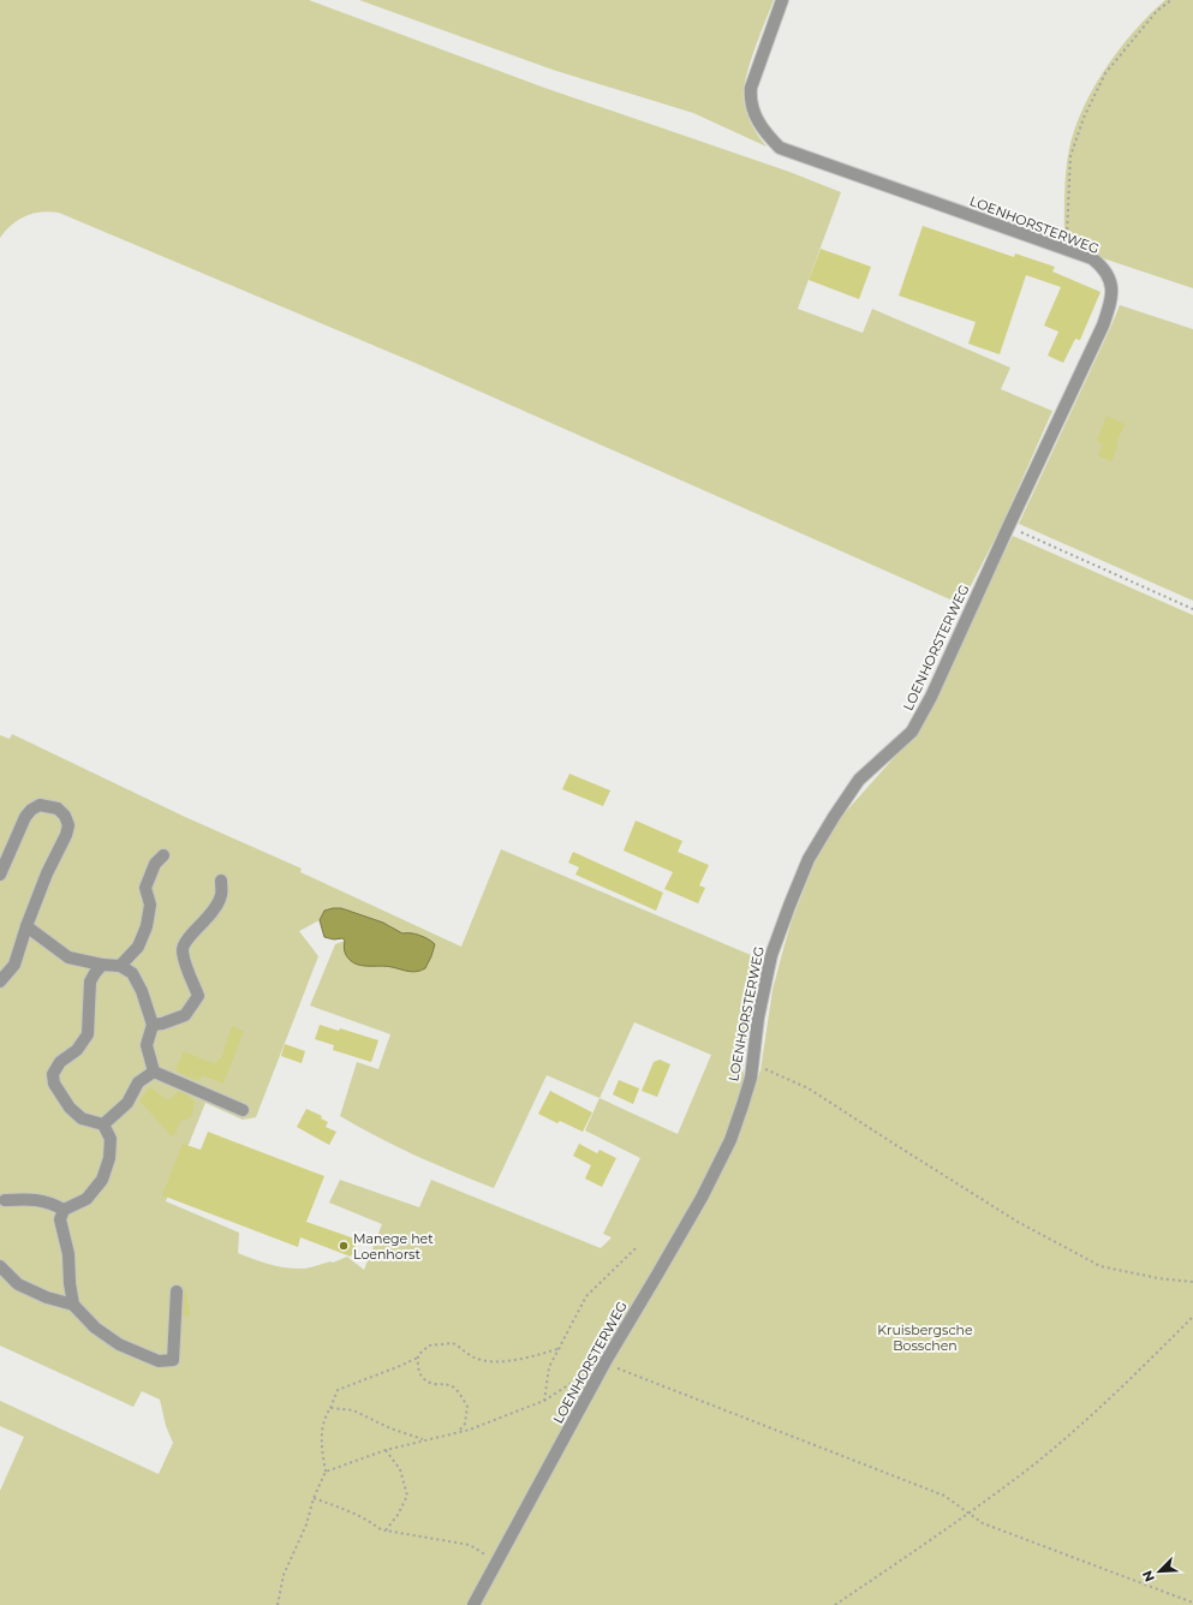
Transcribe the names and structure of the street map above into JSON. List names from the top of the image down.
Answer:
{
  "streets": {
    "street": ["LOENHORSTERWEG"]
  },
  "parks": ["Kruisbergsche Bosschen"],
  "places": ["Manege het Loenhorst"],
  "north": "bottom left"
}
